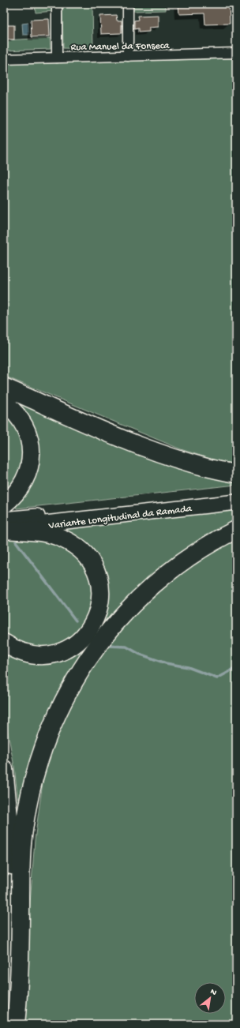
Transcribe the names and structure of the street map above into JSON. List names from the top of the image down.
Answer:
{
  "streets": {
    "main road": ["Variante Longitudinal da Ramada"],
    "street": ["Rua Manuel da Fonseca"]
  },
  "north": "top right"
}
